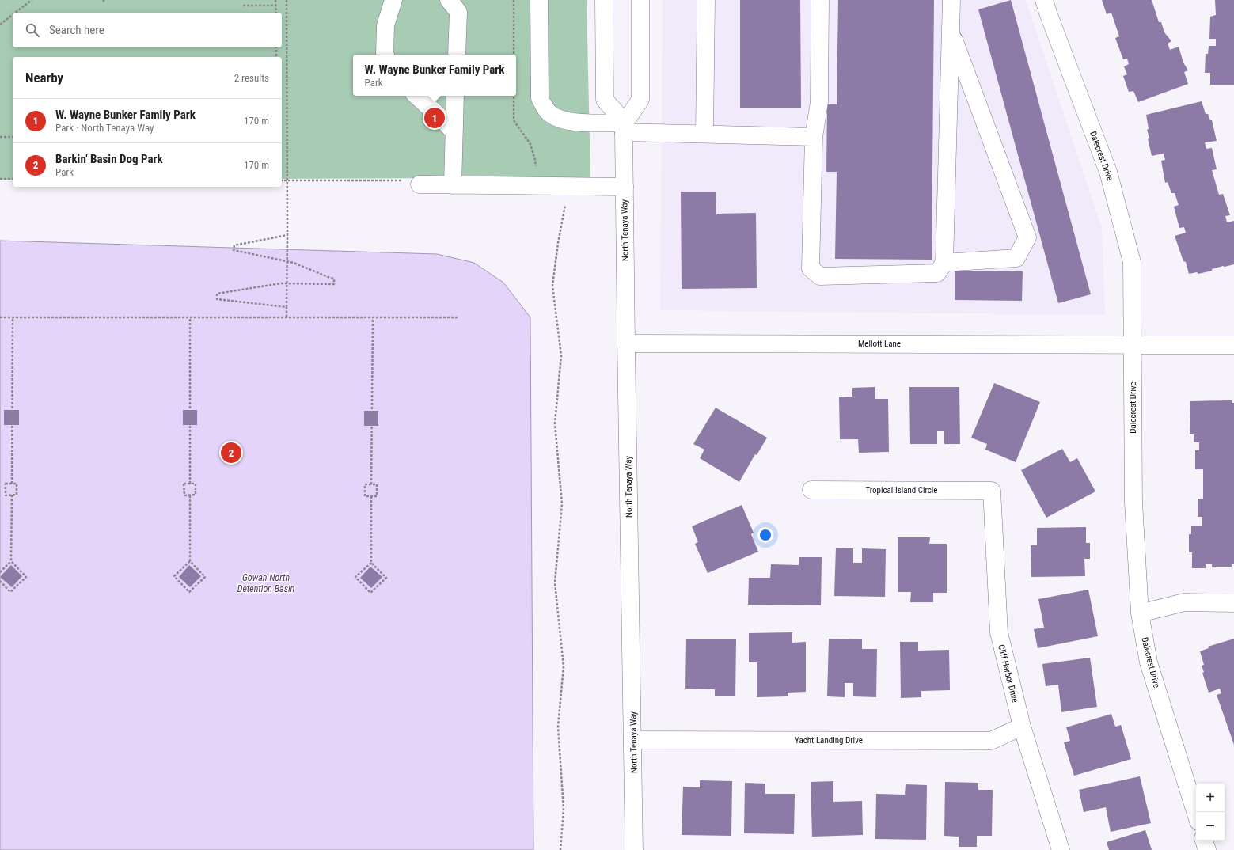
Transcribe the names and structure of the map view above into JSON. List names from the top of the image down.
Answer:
{
  "streets": {
    "street": [
      "Dalecrest Drive",
      "North Tenaya Way",
      "Mellott Lane",
      "Tropical Island Circle",
      "Cliff Harbor Drive",
      "Yacht Landing Drive"
    ]
  },
  "crossings": [
    ["Dalecrest Drive", "Mellott Lane"],
    ["North Tenaya Way", "Mellott Lane"],
    ["North Tenaya Way", "Yacht Landing Drive"],
    ["Tropical Island Circle", "Cliff Harbor Drive"],
    ["Cliff Harbor Drive", "Yacht Landing Drive"]
  ],
  "water": ["Gowan North Detention Basin"],
  "page": {
    "search": "Search here",
    "popup": ["W. Wayne Bunker Family Park", "Park"],
    "heading": ["Nearby", "2 results"],
    "list": [
      {
        "mark": "1",
        "name": "W. Wayne Bunker Family Park",
        "note": "Park · North Tenaya Way",
        "value": "170 m"
      },
      {
        "mark": "2",
        "name": "Barkin' Basin Dog Park",
        "note": "Park",
        "value": "170 m"
      }
    ],
    "pins": ["1", "2"],
    "map_buttons": ["+", "−"]
  }
}
